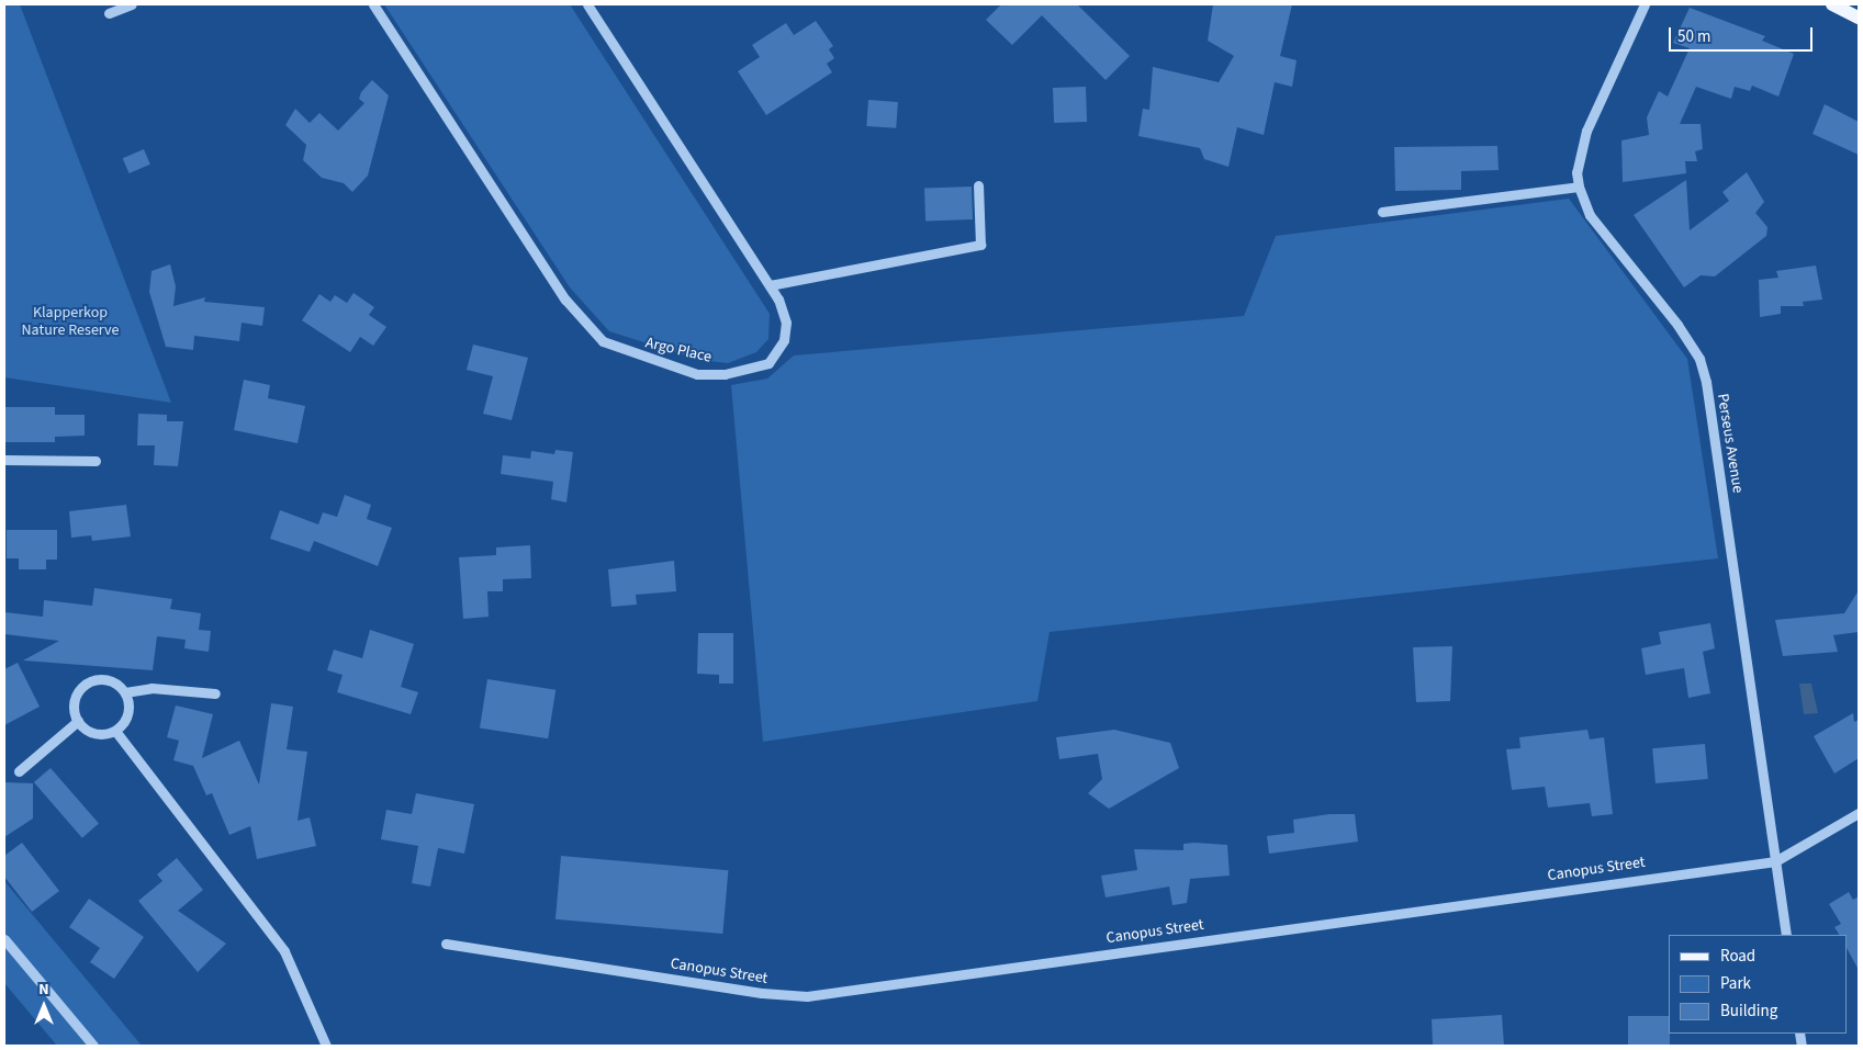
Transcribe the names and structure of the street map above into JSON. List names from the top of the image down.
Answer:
{
  "streets": {
    "street": ["Argo Place", "Perseus Avenue", "Canopus Street"]
  },
  "crossings": [
    ["Perseus Avenue", "Canopus Street"]
  ],
  "parks": ["Klapperkop Nature Reserve"],
  "legend": ["Road", "Park", "Building"],
  "scale_bar": "50 m",
  "north": "top"
}
